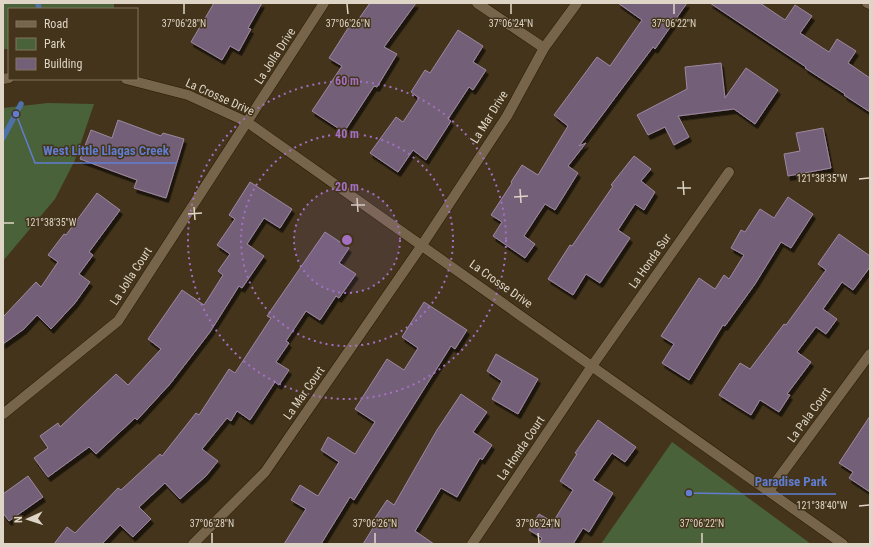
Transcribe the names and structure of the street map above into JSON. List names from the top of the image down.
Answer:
{
  "streets": {
    "street": [
      "La Jolla Drive",
      "La Crosse Drive",
      "La Mar Drive",
      "La Honda Sur",
      "La Jolla Court",
      "La Mar Court",
      "La Pala Court",
      "La Honda Court"
    ]
  },
  "crossings": [
    ["La Jolla Drive", "La Crosse Drive"],
    ["La Jolla Drive", "La Jolla Court"],
    ["La Crosse Drive", "La Mar Drive"],
    ["La Crosse Drive", "La Honda Sur"],
    ["La Crosse Drive", "La Jolla Court"],
    ["La Crosse Drive", "La Mar Court"],
    ["La Crosse Drive", "La Pala Court"],
    ["La Crosse Drive", "La Honda Court"],
    ["La Mar Drive", "La Mar Court"],
    ["La Honda Sur", "La Honda Court"]
  ],
  "places": ["West Little Llagas Creek", "Paradise Park"],
  "legend": ["Road", "Park", "Building"],
  "north": "left",
  "coordinates": [
    "37°06'28\"N",
    "37°06'26\"N",
    "37°06'24\"N",
    "37°06'22\"N",
    "121°38'35\"W",
    "121°38'40\"W"
  ],
  "rings": ["60 m", "40 m", "20 m"]
}
